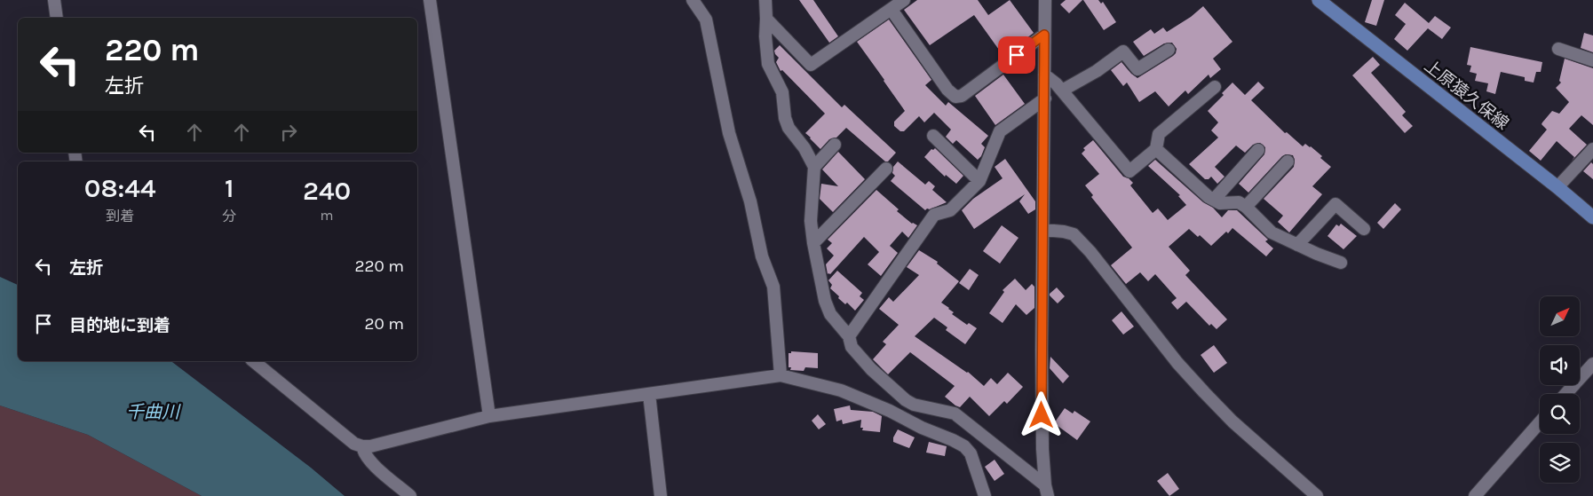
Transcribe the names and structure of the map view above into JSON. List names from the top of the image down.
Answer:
{
  "streets": {
    "main road": ["上原猿久保線"]
  },
  "water": ["千曲川"],
  "north": "top right",
  "page": {
    "turn": ["220 m", "左折"],
    "eta": [
      "08:44",
      "到着",
      "1",
      "分",
      "240",
      "m"
    ],
    "list": [
      {
        "name": "左折",
        "value": "220 m"
      },
      {
        "name": "目的地に到着",
        "value": "20 m"
      }
    ]
  }
}
